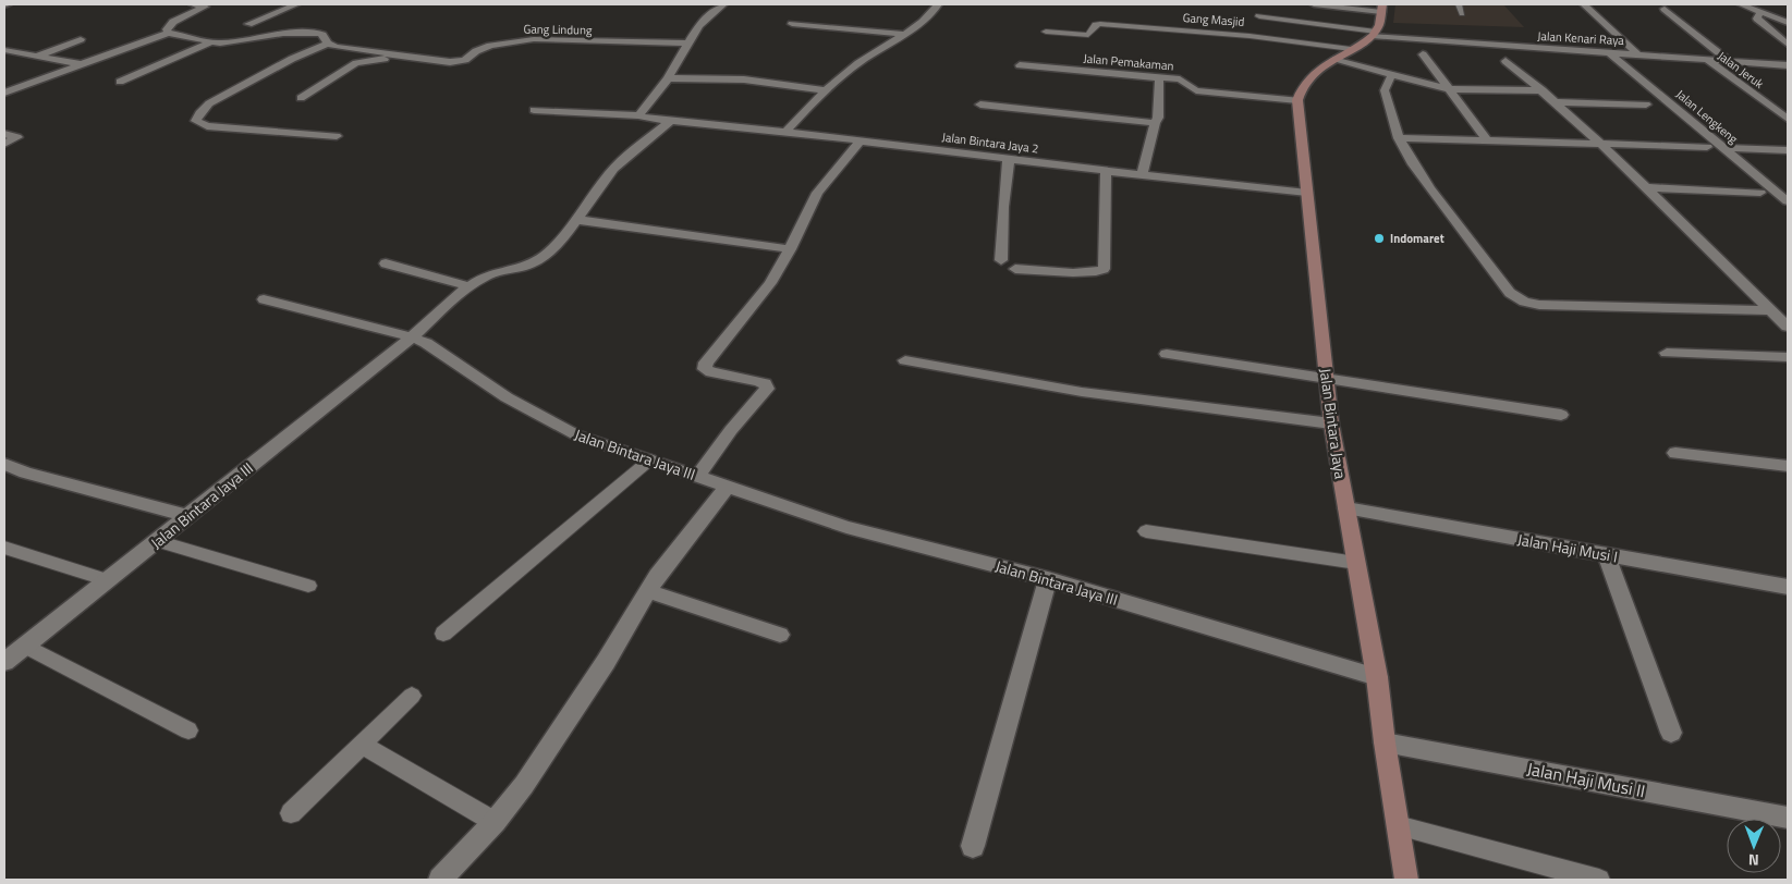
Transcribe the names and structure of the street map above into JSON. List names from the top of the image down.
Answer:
{
  "streets": {
    "street": [
      "Gang Lindung",
      "Jalan Kenari Raya",
      "Jalan Pemakaman",
      "Jalan Jeruk",
      "Jalan Lengkeng",
      "Jalan Bintara Jaya 2",
      "Jalan Bintara Jaya",
      "Jalan Bintara Jaya III",
      "Jalan Haji Musi I",
      "Jalan Haji Musi II"
    ],
    "lane": ["Gang Masjid"]
  },
  "crossings": [
    ["Jalan Kenari Raya", "Jalan Jeruk"],
    ["Jalan Kenari Raya", "Jalan Lengkeng"],
    ["Jalan Pemakaman", "Jalan Bintara Jaya"],
    ["Jalan Bintara Jaya 2", "Jalan Bintara Jaya"],
    ["Jalan Bintara Jaya", "Jalan Bintara Jaya III"],
    ["Jalan Bintara Jaya", "Jalan Haji Musi I"],
    ["Jalan Bintara Jaya", "Jalan Haji Musi II"]
  ],
  "places": ["Indomaret"],
  "north": "bottom"
}
